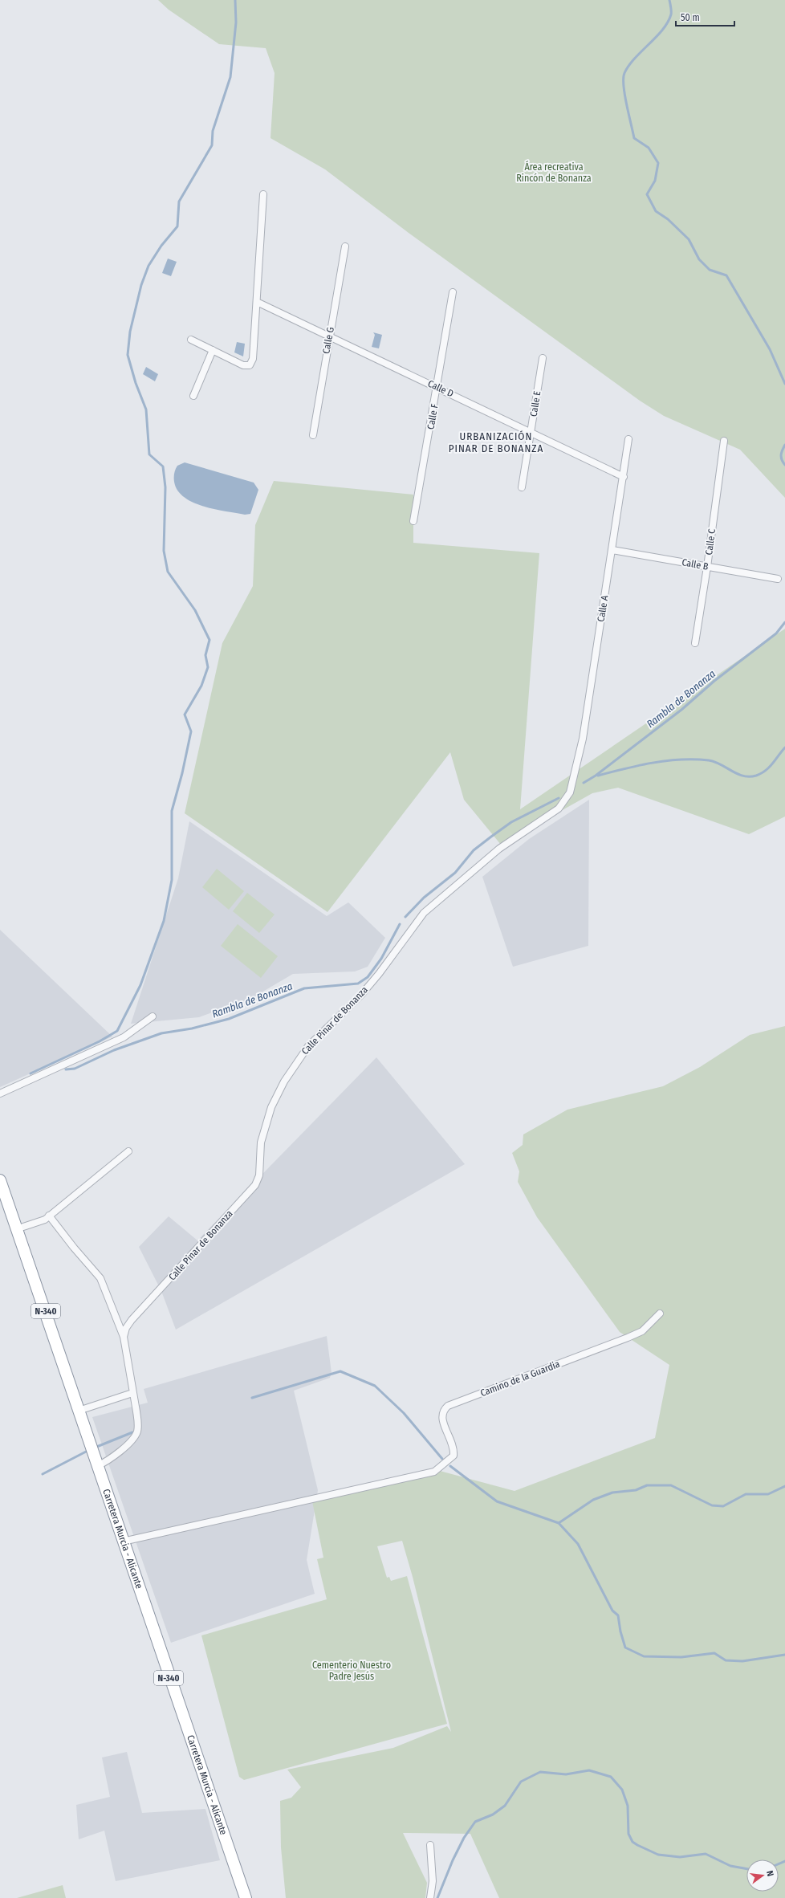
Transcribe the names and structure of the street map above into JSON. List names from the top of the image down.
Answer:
{
  "streets": {
    "highway": ["N-340", "Carretera Murcia - Alicante"],
    "street": [
      "Calle G",
      "Calle D",
      "Calle E",
      "Calle F",
      "Calle C",
      "Calle B",
      "Calle A",
      "Calle Pinar de Bonanza",
      "Camino de la Guardia"
    ]
  },
  "crossings": [
    ["Calle G", "Calle D"],
    ["Calle D", "Calle E"],
    ["Calle D", "Calle F"],
    ["Calle D", "Calle A"],
    ["Calle C", "Calle B"],
    ["Calle B", "Calle A"],
    ["Calle A", "Calle Pinar de Bonanza"],
    ["Camino de la Guardia", "Carretera Murcia - Alicante"]
  ],
  "districts": ["URBANIZACIÓN PINAR DE BONANZA"],
  "water": ["Rambla de Bonanza"],
  "parks": ["Área recreativa Rincón de Bonanza", "Cementerio Nuestro Padre Jesús"],
  "scale_bar": "50 m",
  "north": "right"
}
